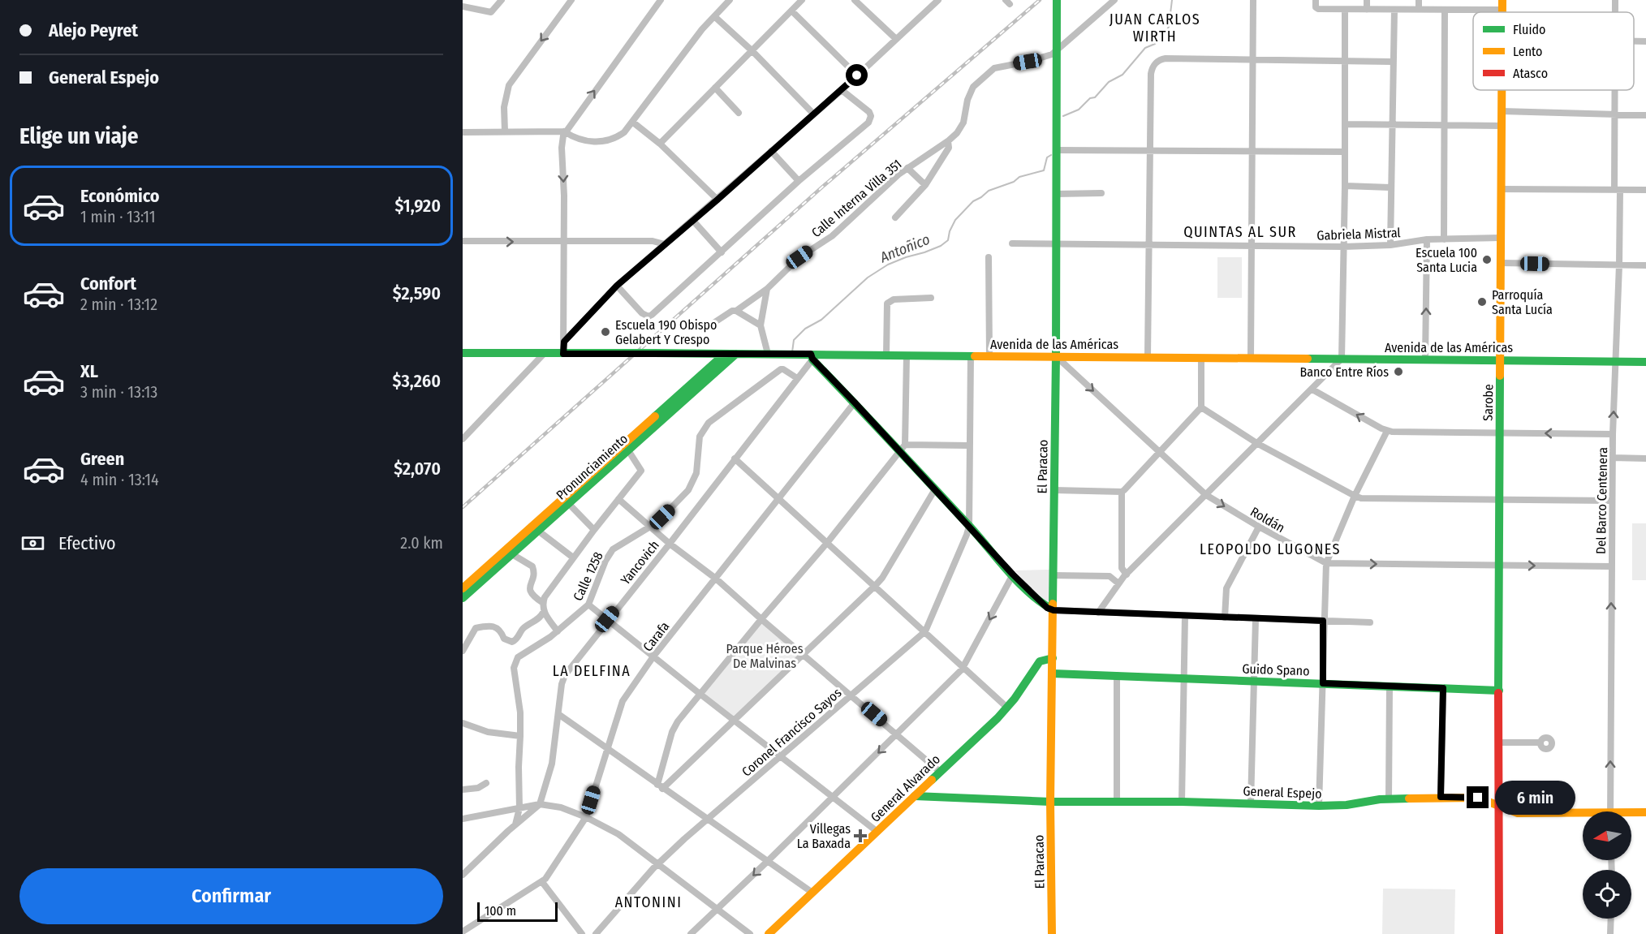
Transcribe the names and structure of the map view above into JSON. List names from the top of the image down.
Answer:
{
  "streets": {
    "main road": [
      "Avenida de las Américas",
      "Sarobe",
      "Pronunciamiento",
      "El Paracao",
      "Guido Spano",
      "General Alvarado",
      "General Espejo"
    ],
    "street": [
      "Calle Interna Villa 351",
      "Gabriela Mistral",
      "Del Barco Centenera",
      "Roldán",
      "Yancovich",
      "Calle 1258",
      "Carafa",
      "Coronel Francisco Sayos"
    ]
  },
  "crossings": [
    ["Calle Interna Villa 351", "El Paracao"],
    ["Gabriela Mistral", "Sarobe"],
    ["Gabriela Mistral", "El Paracao"],
    ["Avenida de las Américas", "Sarobe"],
    ["Avenida de las Américas", "Pronunciamiento"],
    ["Avenida de las Américas", "El Paracao"],
    ["Avenida de las Américas", "Del Barco Centenera"],
    ["Avenida de las Américas", "Roldán"],
    ["Avenida de las Américas", "Yancovich"],
    ["Sarobe", "Roldán"],
    ["Sarobe", "Guido Spano"],
    ["Sarobe", "General Espejo"],
    ["El Paracao", "Roldán"],
    ["El Paracao", "Guido Spano"],
    ["El Paracao", "General Alvarado"],
    ["El Paracao", "General Espejo"],
    ["Del Barco Centenera", "Roldán"],
    ["Yancovich", "Calle 1258"],
    ["General Alvarado", "General Espejo"]
  ],
  "one_way": ["Del Barco Centenera", "Roldán"],
  "districts": [
    "JUAN CARLOS WIRTH",
    "QUINTAS AL SUR",
    "LEOPOLDO LUGONES",
    "LA DELFINA",
    "ANTONINI"
  ],
  "water": ["Antoñico"],
  "parks": ["Parque Héroes De Malvinas"],
  "places": {
    "other": [
      "Escuela 100 Santa Lucia",
      "Parroquía Santa Lucía",
      "Escuela 190 Obispo Gelabert Y Crespo",
      "Banco Entre Ríos"
    ],
    "health": ["Villegas La Baxada"]
  },
  "legend": ["Fluido", "Lento", "Atasco"],
  "scale_bar": "100 m",
  "north": "left",
  "page": {
    "banner": ["Alejo Peyret", "General Espejo"],
    "heading": "Elige un viaje",
    "list": [
      {
        "name": "Económico",
        "note": "1 min · 13:11",
        "value": "$1,920"
      },
      {
        "name": "Confort",
        "note": "2 min · 13:12",
        "value": "$2,590"
      },
      {
        "name": "XL",
        "note": "3 min · 13:13",
        "value": "$3,260"
      },
      {
        "name": "Green",
        "note": "4 min · 13:14",
        "value": "$2,070"
      }
    ],
    "pay": ["Efectivo", "2.0 km"],
    "bubble": "6 min",
    "buttons": "Confirmar",
    "scale": "100 m"
  }
}
